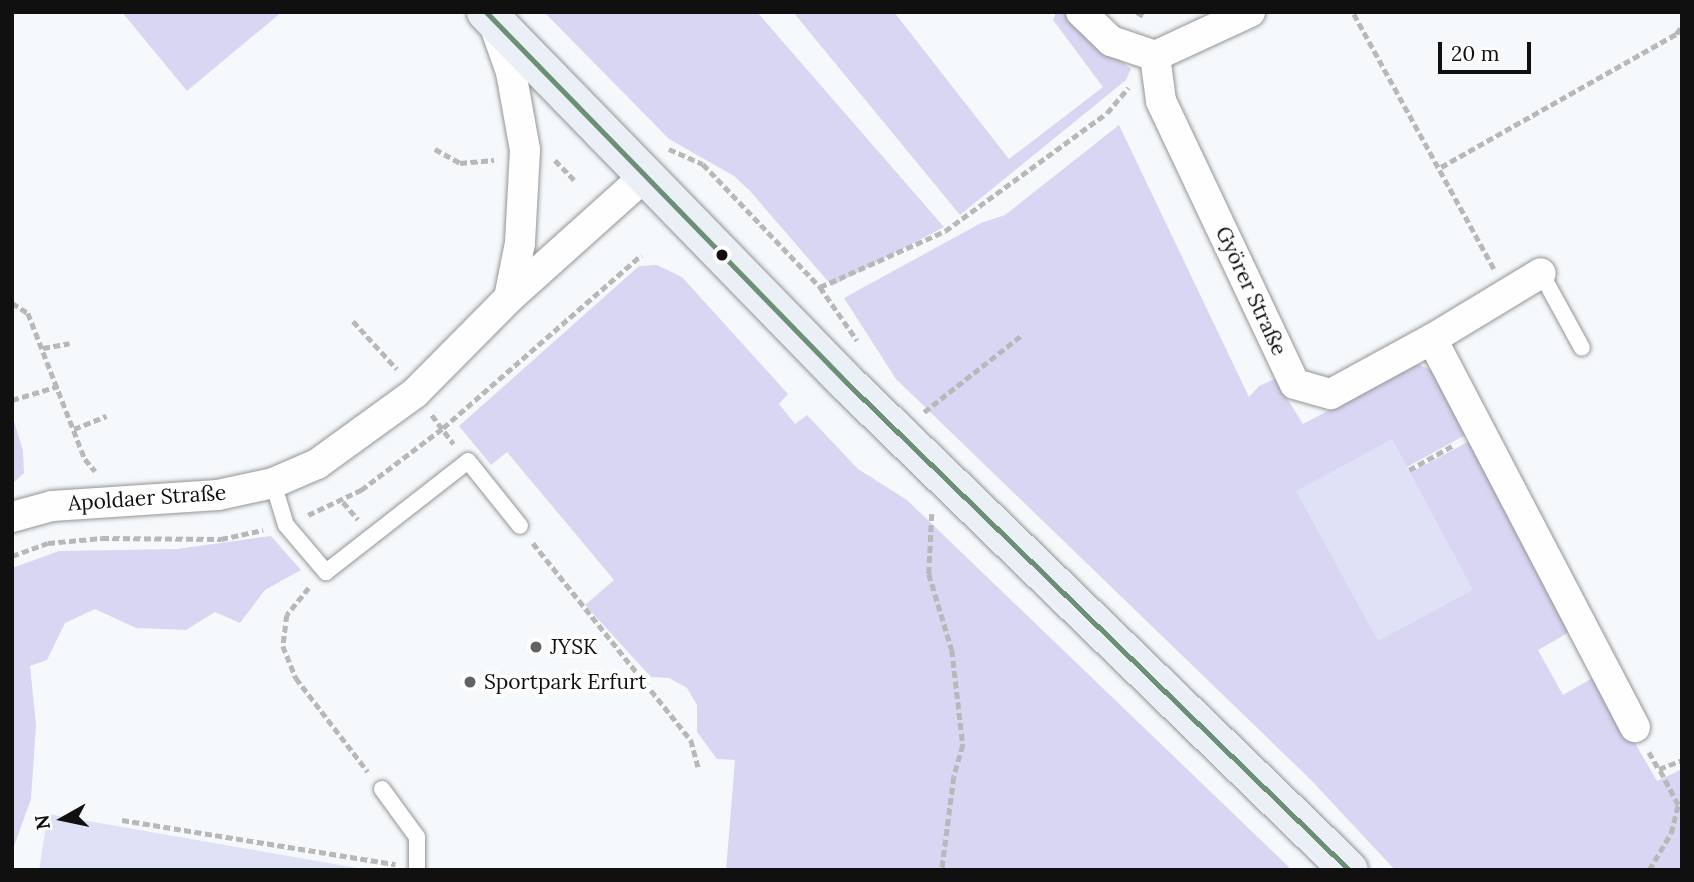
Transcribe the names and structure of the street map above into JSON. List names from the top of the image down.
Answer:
{
  "streets": {
    "street": ["Györer Straße", "Apoldaer Straße"]
  },
  "places": ["JYSK", "Sportpark Erfurt"],
  "scale_bar": "20 m",
  "north": "left"
}
